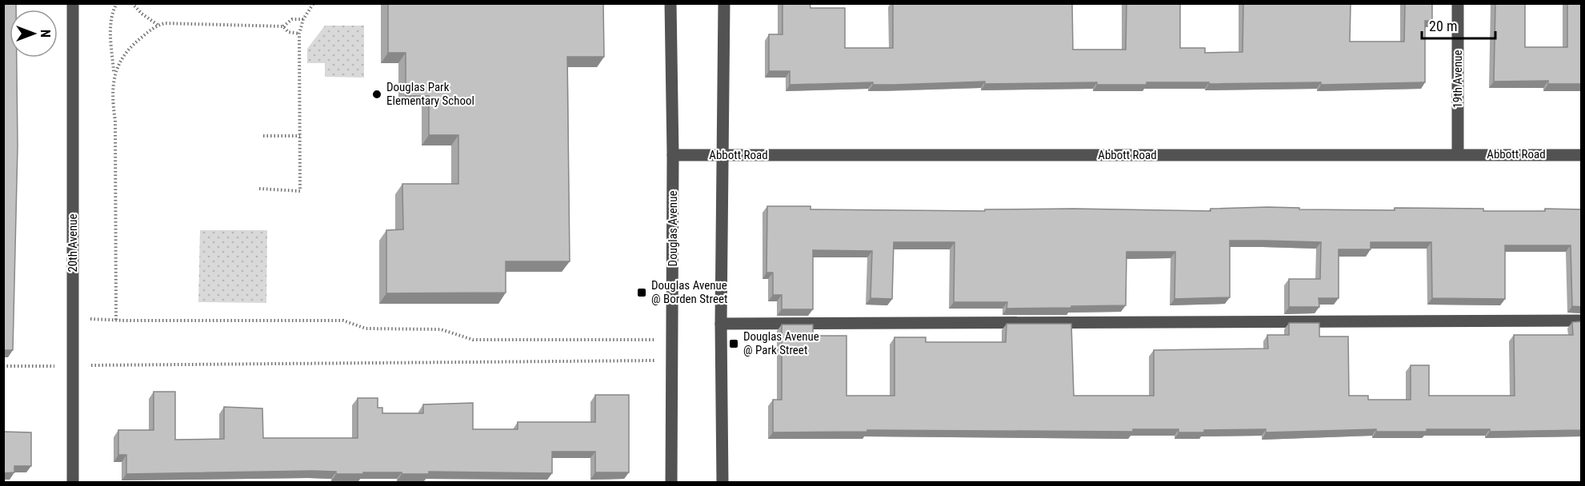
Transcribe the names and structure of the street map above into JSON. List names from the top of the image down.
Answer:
{
  "streets": {
    "street": [
      "19th Avenue",
      "Abbott Road",
      "Douglas Avenue",
      "20th Avenue"
    ]
  },
  "crossings": [
    ["19th Avenue", "Abbott Road"],
    ["Abbott Road", "Douglas Avenue"]
  ],
  "places": {
    "other": ["Douglas Park Elementary School"],
    "transit": ["Douglas Avenue @ Borden Street", "Douglas Avenue @ Park Street"]
  },
  "scale_bar": "20 m",
  "north": "right"
}
